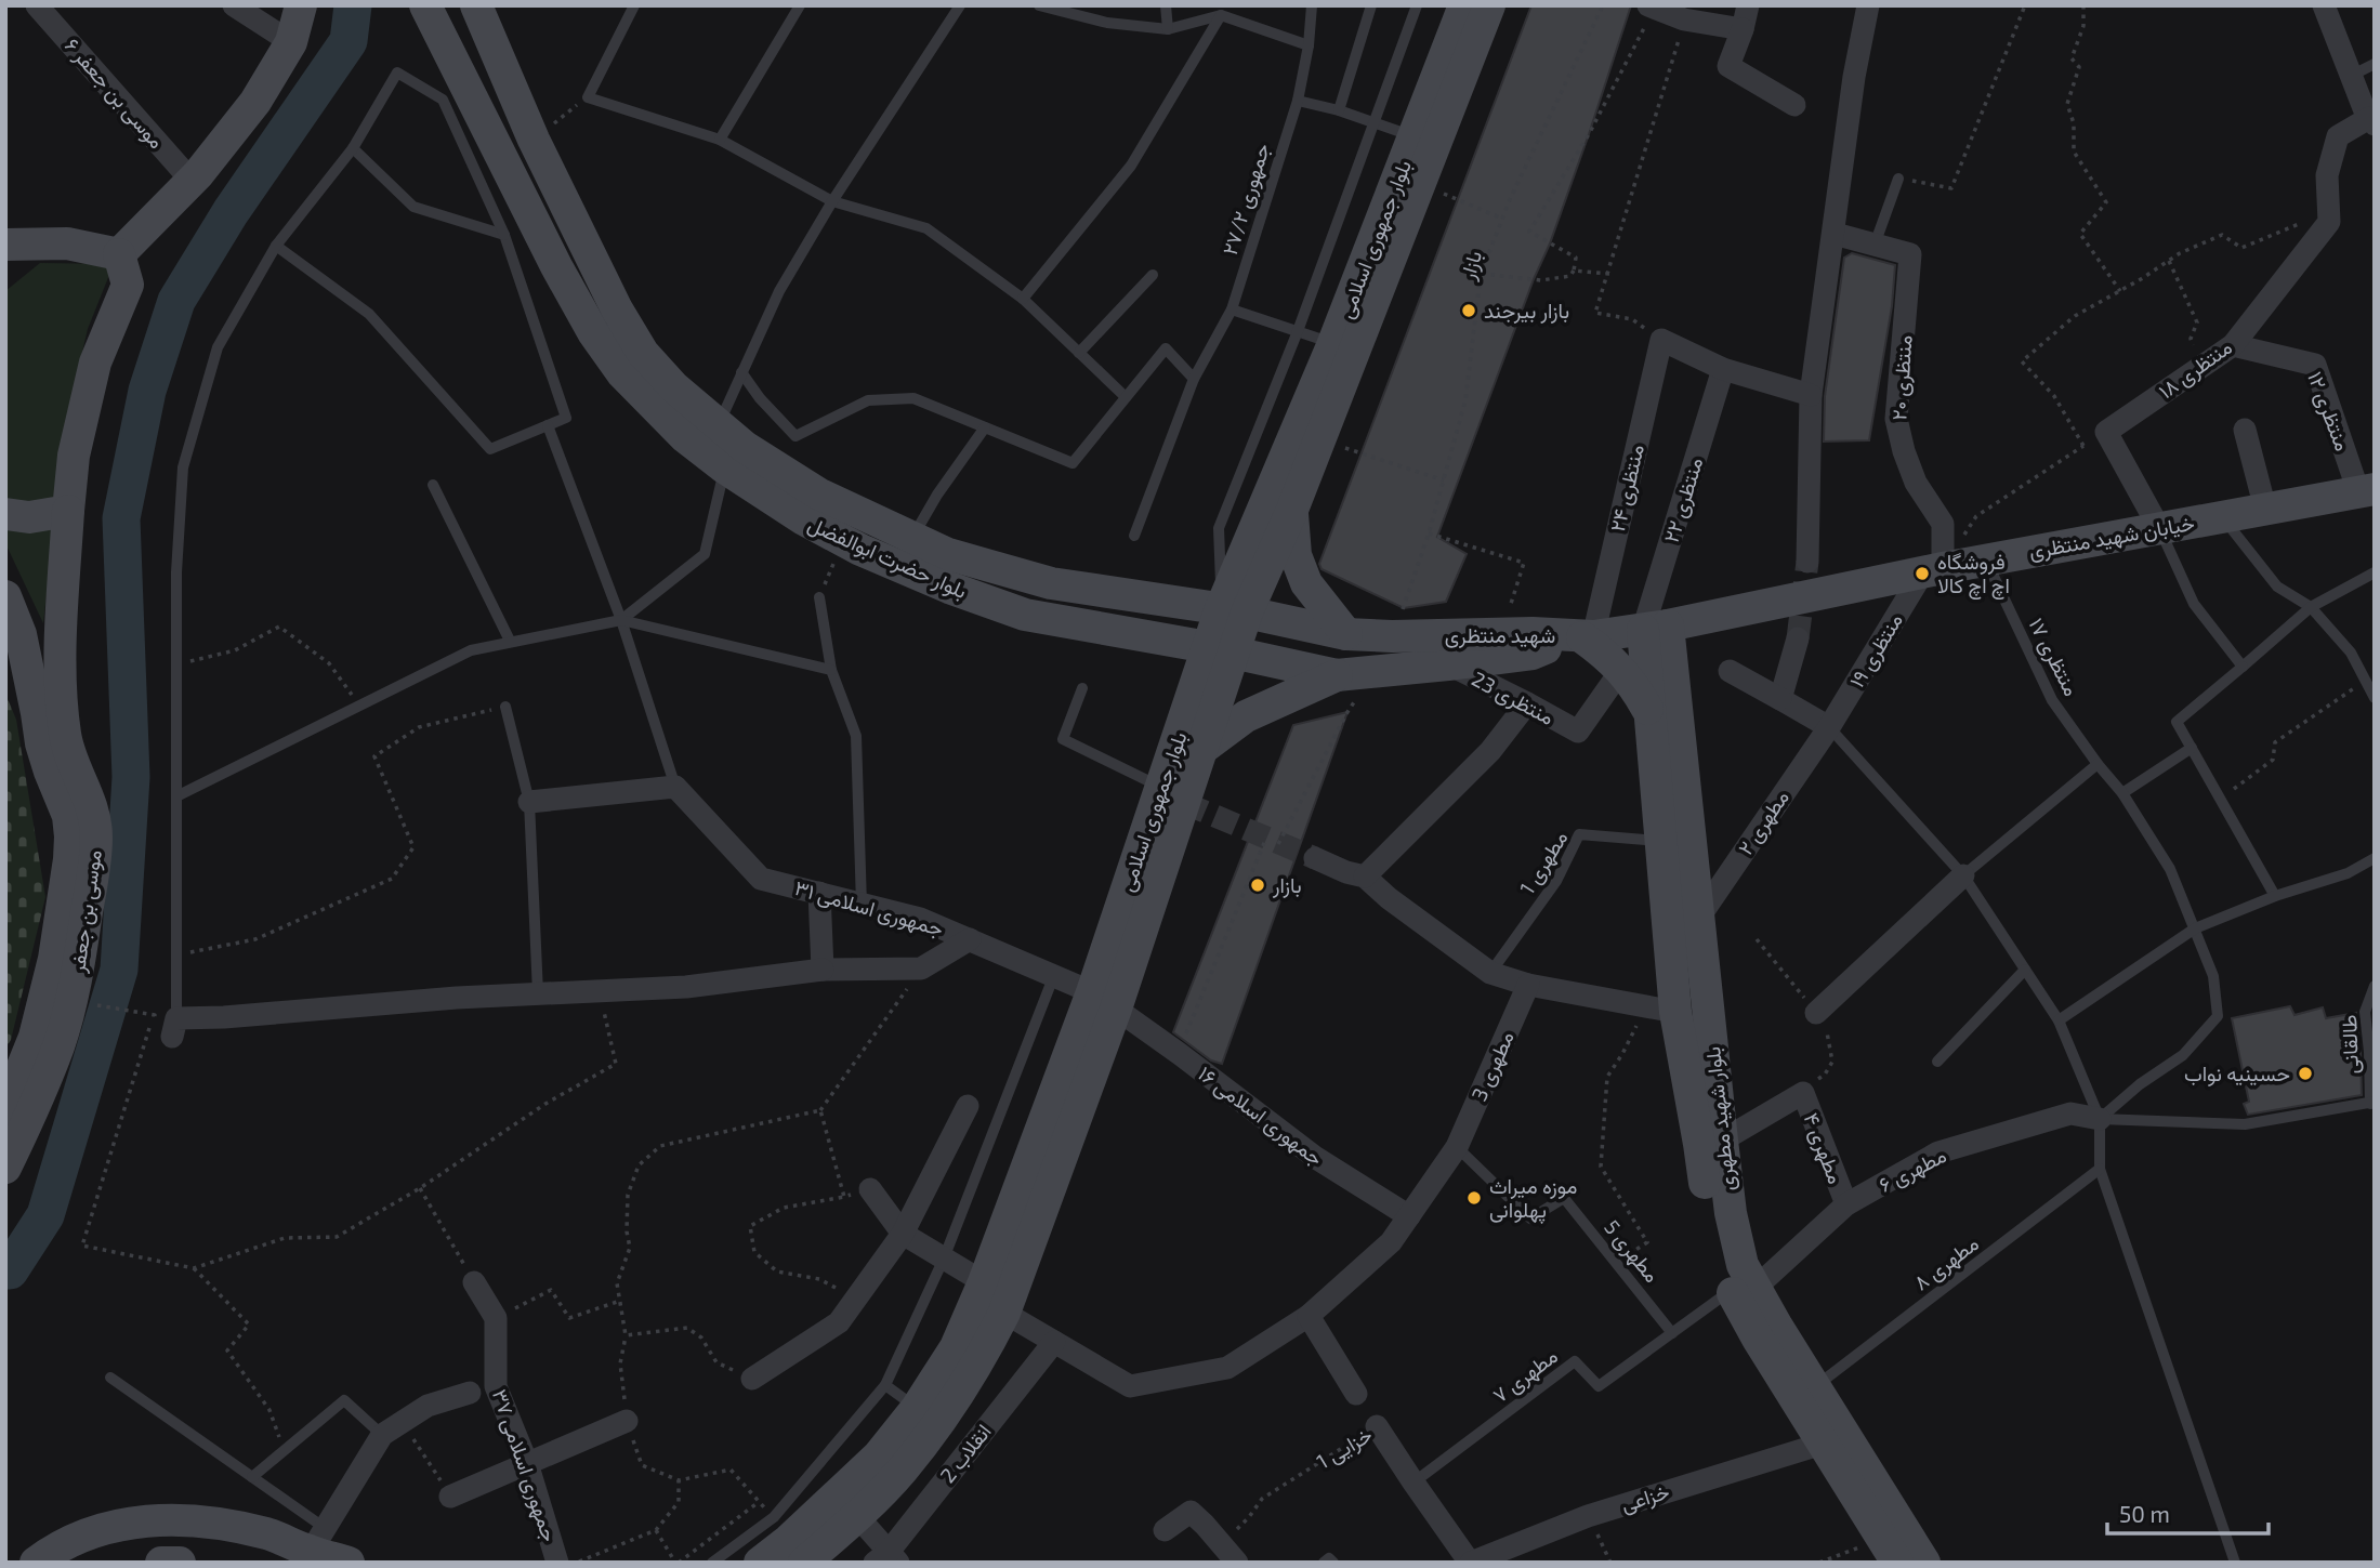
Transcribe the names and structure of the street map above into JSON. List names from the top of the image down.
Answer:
{
  "streets": {
    "main road": [
      "بلوار جمهوری اسلامی",
      "خیابان شهید منتظری",
      "بلوار حضرت ابوالفضل",
      "شهید منتظری",
      "موسی بن جعفر",
      "بلوار شهید مطهری"
    ],
    "street": [
      "موسی بن جعفر ۶",
      "منتظری ۱۸",
      "منتظری ۲۰",
      "منتظری ۱۲",
      "منتظری ۲۴",
      "منتظری ۲۲",
      "منتظری ۱۹",
      "منتظری 23",
      "مطهری ۲",
      "جمهوری اسلامی ۳۱",
      "مطهری 3",
      "جمهوری اسلامی ۱۶",
      "مطهری ۴",
      "مطهری ۶",
      "خزایی 1",
      "انقلاب 2",
      "جمهوری اسلامی ۳۷",
      "خزاعی"
    ],
    "lane": [
      "جمهوری ۲۷/۲",
      "منتظری ۱۷",
      "مطهری 1",
      "طالقانی",
      "مطهری 5",
      "مطهری ۸",
      "مطهری ۷"
    ],
    "path": ["بازار"]
  },
  "crossings": [
    ["بلوار جمهوری اسلامی", "بلوار حضرت ابوالفضل"],
    ["بلوار جمهوری اسلامی", "شهید منتظری"],
    ["بلوار جمهوری اسلامی", "جمهوری اسلامی ۳۱"],
    ["بلوار جمهوری اسلامی", "مطهری 3"],
    ["بلوار جمهوری اسلامی", "جمهوری اسلامی ۱۶"],
    ["بازار", "شهید منتظری"],
    ["منتظری ۱۸", "منتظری ۱۲"],
    ["منتظری ۲۰", "خیابان شهید منتظری"],
    ["منتظری ۲۰", "منتظری ۱۹"],
    ["منتظری ۱۲", "خیابان شهید منتظری"],
    ["منتظری ۲۴", "خیابان شهید منتظری"],
    ["منتظری ۲۴", "شهید منتظری"],
    ["منتظری ۲۲", "خیابان شهید منتظری"],
    ["منتظری ۲۲", "بلوار شهید مطهری"],
    ["خیابان شهید منتظری", "شهید منتظری"],
    ["خیابان شهید منتظری", "منتظری ۱۹"],
    ["خیابان شهید منتظری", "منتظری ۱۷"],
    ["خیابان شهید منتظری", "بلوار شهید مطهری"],
    ["بلوار حضرت ابوالفضل", "شهید منتظری"],
    ["شهید منتظری", "منتظری 23"],
    ["منتظری ۱۹", "مطهری ۲"],
    ["منتظری ۱۷", "مطهری ۶"],
    ["مطهری ۲", "بلوار شهید مطهری"],
    ["مطهری 1", "بلوار شهید مطهری"],
    ["جمهوری اسلامی ۳۱", "جمهوری اسلامی ۱۶"],
    ["مطهری 3", "جمهوری اسلامی ۱۶"],
    ["مطهری 3", "مطهری 5"],
    ["مطهری 3", "انقلاب 2"],
    ["بلوار شهید مطهری", "مطهری ۴"],
    ["بلوار شهید مطهری", "مطهری ۶"],
    ["بلوار شهید مطهری", "مطهری ۸"],
    ["بلوار شهید مطهری", "مطهری ۷"],
    ["بلوار شهید مطهری", "خزاعی"],
    ["مطهری ۴", "مطهری ۶"],
    ["مطهری ۶", "مطهری ۷"],
    ["مطهری 5", "مطهری ۷"],
    ["مطهری ۷", "خزایی 1"],
    ["خزایی 1", "خزاعی"]
  ],
  "places": [
    "بازار بیرجند",
    "فروشگاه اچ اچ کالا",
    "بازار",
    "حسینیه نواب",
    "موزه میراث پهلوانی"
  ],
  "scale_bar": "50 m"
}
